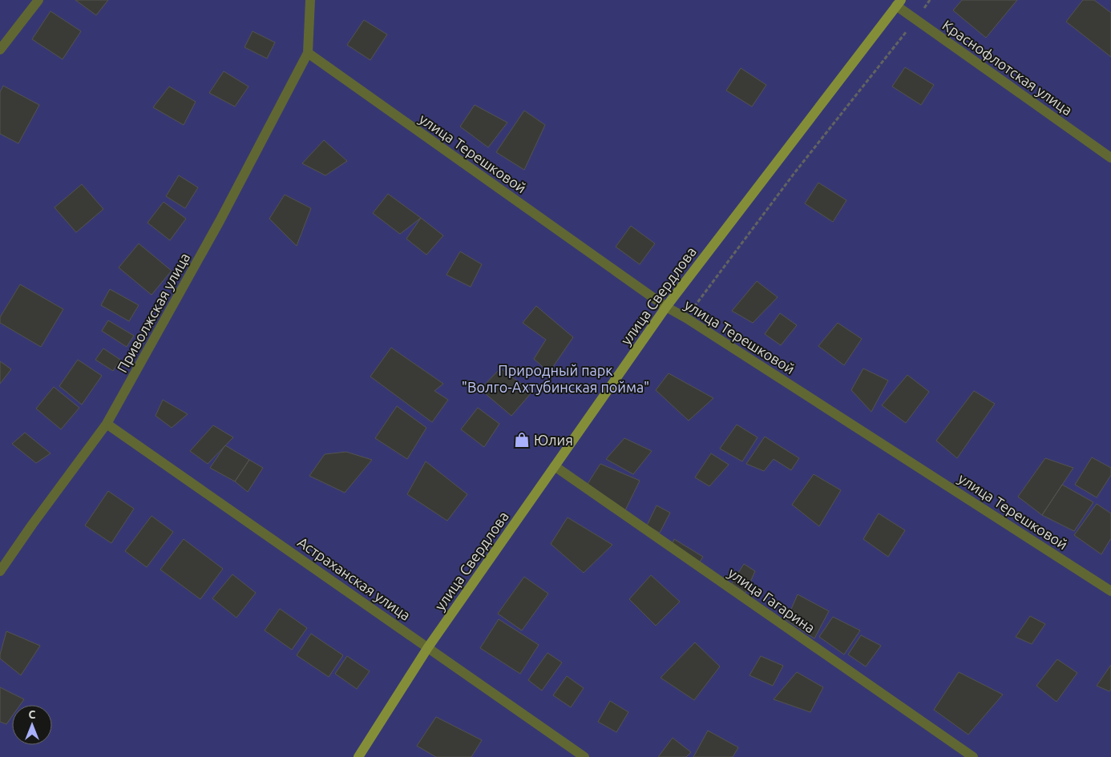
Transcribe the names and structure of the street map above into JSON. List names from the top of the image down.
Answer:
{
  "streets": {
    "street": [
      "Краснофлотская улица",
      "улица Терешковой",
      "улица Свердлова",
      "Приволжская улица",
      "Астраханская улица",
      "улица Гагарина"
    ]
  },
  "crossings": [
    ["Краснофлотская улица", "улица Свердлова"],
    ["улица Терешковой", "улица Свердлова"],
    ["улица Терешковой", "Приволжская улица"],
    ["улица Свердлова", "Астраханская улица"],
    ["улица Свердлова", "улица Гагарина"],
    ["Приволжская улица", "Астраханская улица"]
  ],
  "parks": ["Природный парк \"Волго-Ахтубинская пойма\""],
  "places": {
    "shop": ["Юлия"]
  },
  "north": "top"
}
